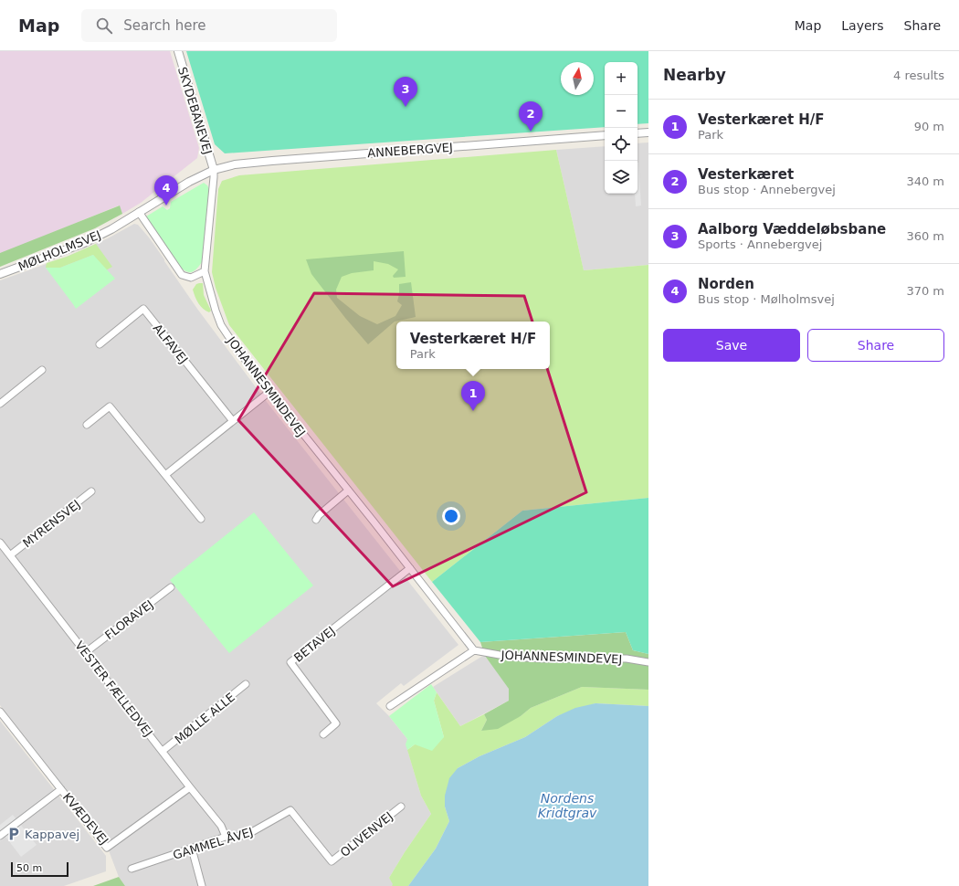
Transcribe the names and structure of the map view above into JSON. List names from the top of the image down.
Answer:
{
  "streets": {
    "street": [
      "SKYDEBANEVEJ",
      "ANNEBERGVEJ",
      "MØLHOLMSVEJ",
      "ALFAVEJ",
      "JOHANNESMINDEVEJ",
      "MYRENSVEJ",
      "FLORAVEJ",
      "BETAVEJ",
      "VESTER FÆLLEDVEJ",
      "MØLLE ALLE",
      "KVÆDEVEJ",
      "OLIVENVEJ",
      "GAMMEL ÅVEJ"
    ]
  },
  "crossings": [
    ["SKYDEBANEVEJ", "ANNEBERGVEJ"],
    ["SKYDEBANEVEJ", "MØLHOLMSVEJ"],
    ["SKYDEBANEVEJ", "JOHANNESMINDEVEJ"],
    ["ANNEBERGVEJ", "MØLHOLMSVEJ"],
    ["ANNEBERGVEJ", "JOHANNESMINDEVEJ"],
    ["MØLHOLMSVEJ", "JOHANNESMINDEVEJ"],
    ["JOHANNESMINDEVEJ", "BETAVEJ"],
    ["MYRENSVEJ", "VESTER FÆLLEDVEJ"],
    ["FLORAVEJ", "VESTER FÆLLEDVEJ"],
    ["VESTER FÆLLEDVEJ", "MØLLE ALLE"],
    ["VESTER FÆLLEDVEJ", "KVÆDEVEJ"],
    ["VESTER FÆLLEDVEJ", "GAMMEL ÅVEJ"],
    ["OLIVENVEJ", "GAMMEL ÅVEJ"]
  ],
  "water": ["Nordens Kridtgrav"],
  "places": {
    "parking": ["Kappavej"]
  },
  "scale_bar": "50 m",
  "north": "top",
  "page": {
    "header": "Map",
    "search": "Search here",
    "nav": ["Map", "Layers", "Share"],
    "heading": ["Nearby", "4 results"],
    "map_buttons": ["+", "−"],
    "pins": [
      "3",
      "2",
      "4",
      "1"
    ],
    "list": [
      {
        "mark": "1",
        "name": "Vesterkæret H/F",
        "note": "Park",
        "value": "90 m"
      },
      {
        "mark": "2",
        "name": "Vesterkæret",
        "note": "Bus stop · Annebergvej",
        "value": "340 m"
      },
      {
        "mark": "3",
        "name": "Aalborg Væddeløbsbane",
        "note": "Sports · Annebergvej",
        "value": "360 m"
      },
      {
        "mark": "4",
        "name": "Norden",
        "note": "Bus stop · Mølholmsvej",
        "value": "370 m"
      }
    ],
    "buttons": ["Save", "Share"],
    "popup": ["Vesterkæret H/F", "Park"],
    "scale": "50 m"
  }
}
